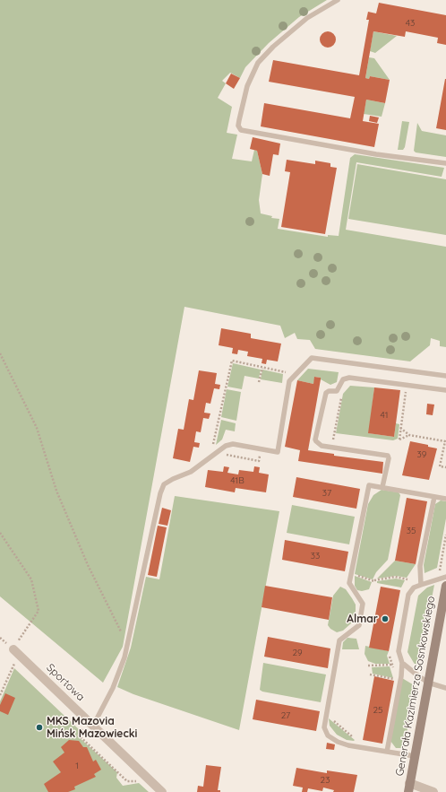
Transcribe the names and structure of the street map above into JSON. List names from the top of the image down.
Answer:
{
  "streets": {
    "street": ["Sportowa", "Generała Kazimierza Sosnkowskiego"]
  },
  "places": ["Almar", "MKS Mazovia Mińsk Mazowiecki"],
  "house_numbers": [
    "43",
    "41",
    "39",
    "41B",
    "37",
    "35",
    "33",
    "29",
    "25",
    "27",
    "1",
    "23"
  ]
}
